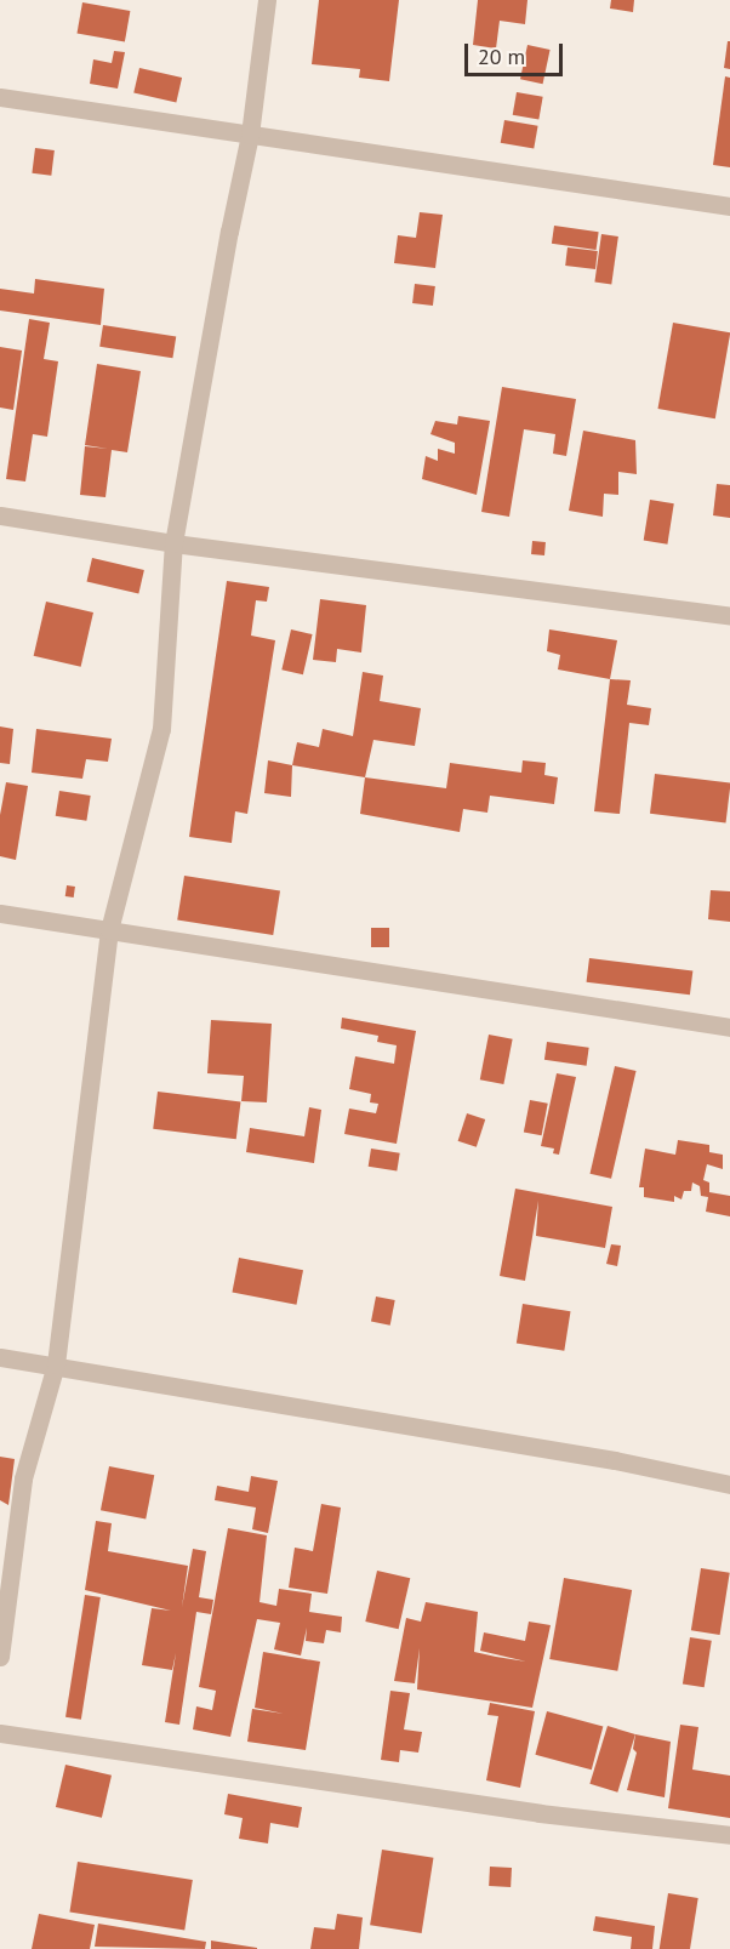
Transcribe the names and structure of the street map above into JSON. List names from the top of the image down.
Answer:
{
  "scale_bar": "20 m"
}
